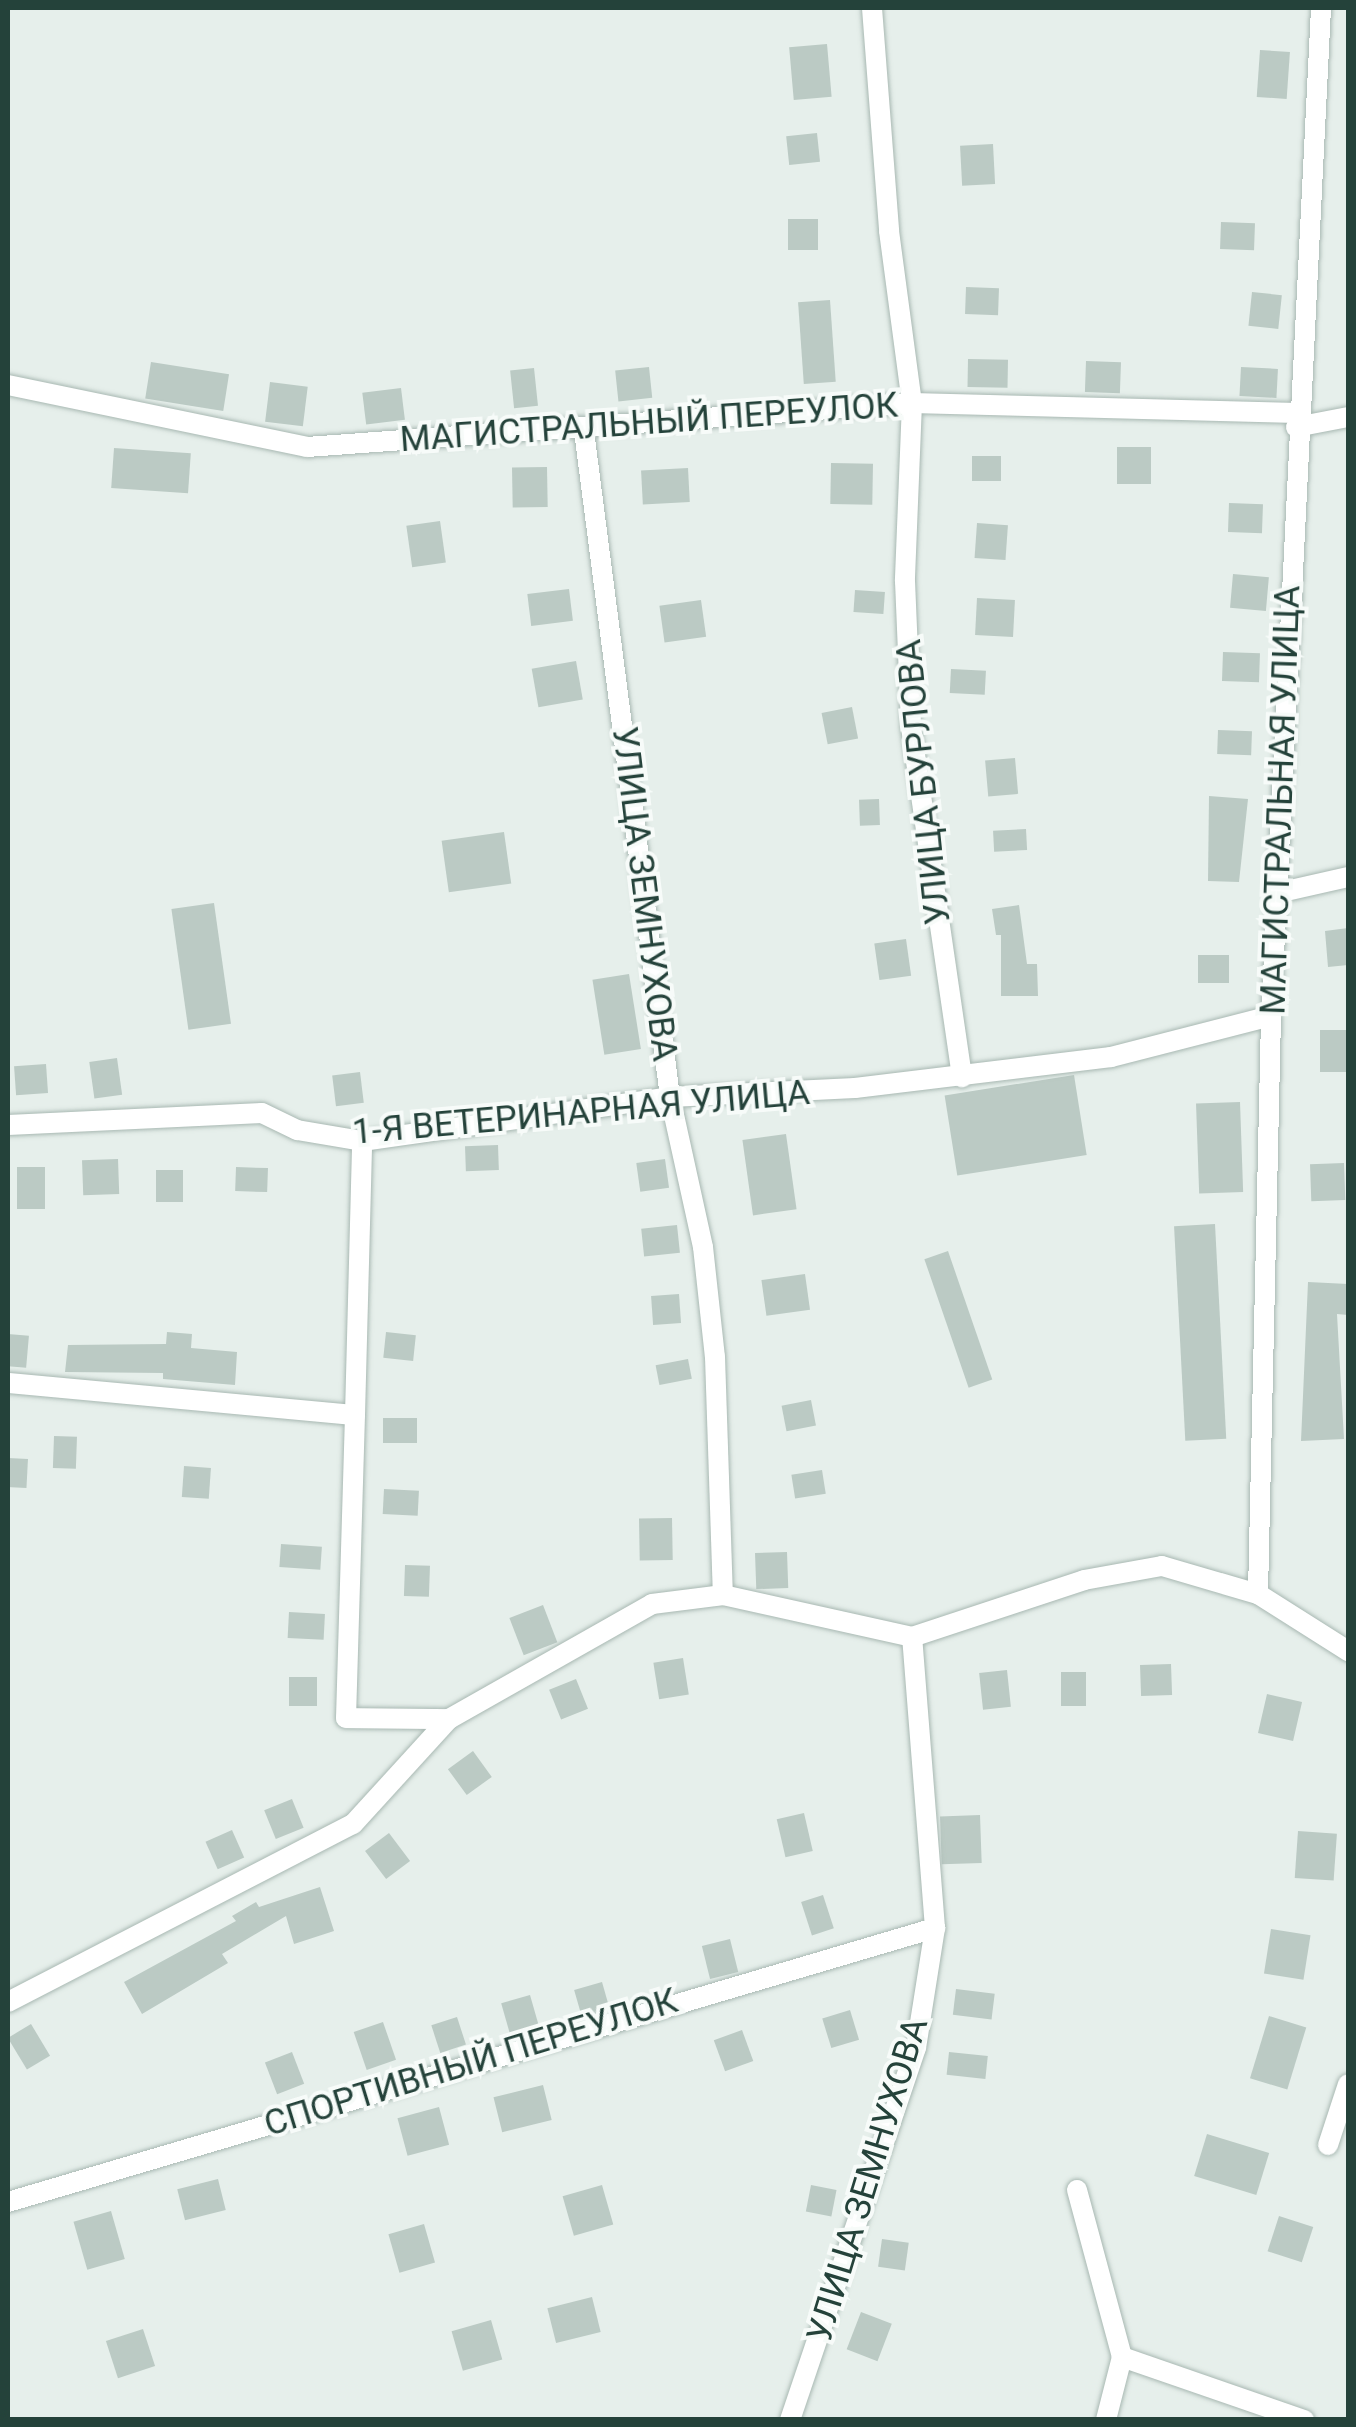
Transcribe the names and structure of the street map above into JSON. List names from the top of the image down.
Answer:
{
  "streets": {
    "street": [
      "МАГИСТРАЛЬНЫЙ ПЕРЕУЛОК",
      "УЛИЦА БУРЛОВА",
      "МАГИСТРАЛЬНАЯ УЛИЦА",
      "УЛИЦА ЗЕМНУХОВА",
      "1-Я ВЕТЕРИНАРНАЯ УЛИЦА",
      "СПОРТИВНЫЙ ПЕРЕУЛОК"
    ]
  },
  "crossings": [
    ["МАГИСТРАЛЬНЫЙ ПЕРЕУЛОК", "УЛИЦА БУРЛОВА"],
    ["МАГИСТРАЛЬНЫЙ ПЕРЕУЛОК", "МАГИСТРАЛЬНАЯ УЛИЦА"],
    ["МАГИСТРАЛЬНЫЙ ПЕРЕУЛОК", "УЛИЦА ЗЕМНУХОВА"],
    ["УЛИЦА БУРЛОВА", "1-Я ВЕТЕРИНАРНАЯ УЛИЦА"],
    ["МАГИСТРАЛЬНАЯ УЛИЦА", "1-Я ВЕТЕРИНАРНАЯ УЛИЦА"],
    ["УЛИЦА ЗЕМНУХОВА", "1-Я ВЕТЕРИНАРНАЯ УЛИЦА"],
    ["УЛИЦА ЗЕМНУХОВА", "СПОРТИВНЫЙ ПЕРЕУЛОК"]
  ]
}
